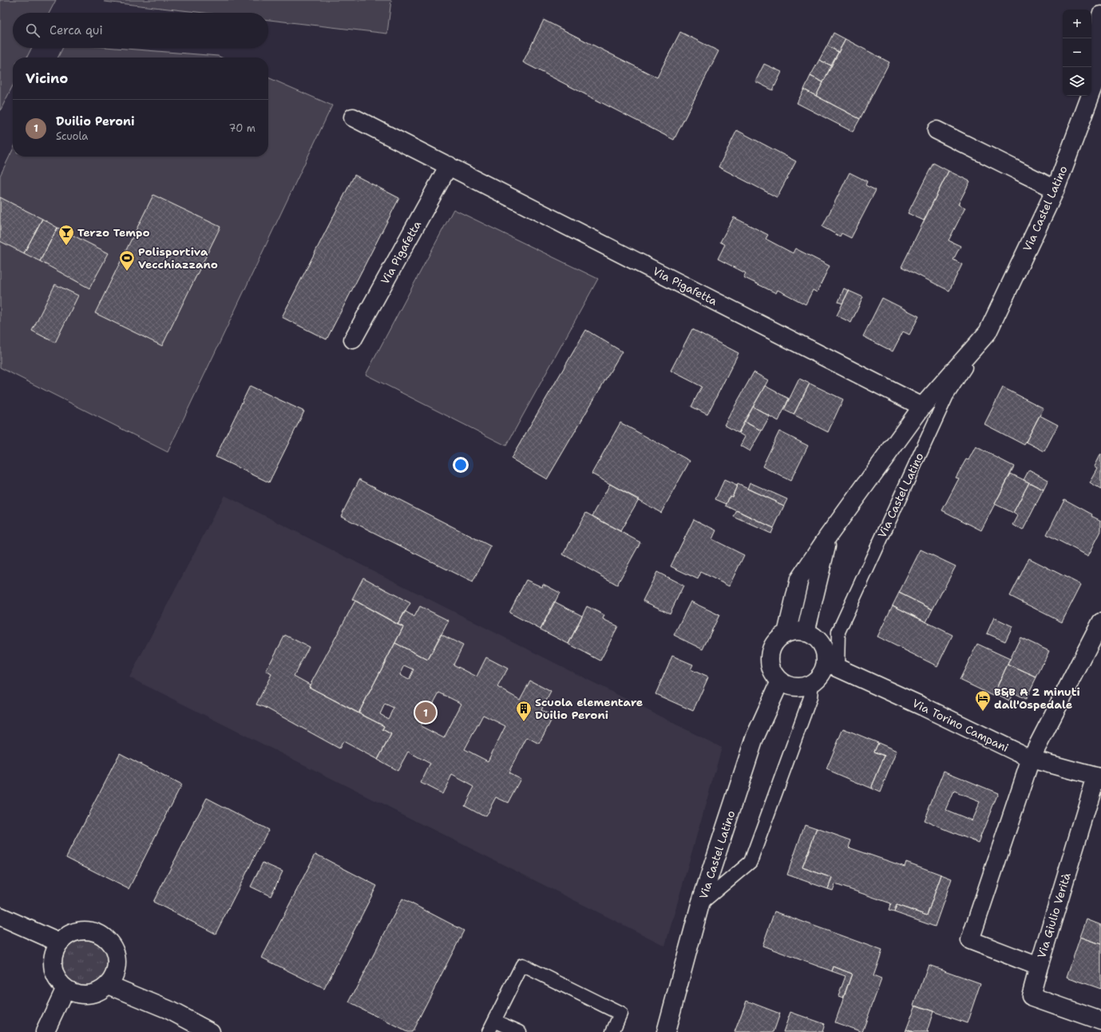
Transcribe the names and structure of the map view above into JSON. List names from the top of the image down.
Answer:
{
  "streets": {
    "street": [
      "Via Castel Latino",
      "Via Pigafetta",
      "Via Torino Campani",
      "Via Giulio Verità"
    ]
  },
  "crossings": [
    ["Via Castel Latino", "Via Pigafetta"],
    ["Via Castel Latino", "Via Torino Campani"],
    ["Via Torino Campani", "Via Giulio Verità"]
  ],
  "places": {
    "bar": ["Terzo Tempo"],
    "sports": ["Polisportiva Vecchiazzano"],
    "hotel": ["B&B A 2 minuti dall'Ospedale"],
    "building": ["Scuola elementare Duilio Peroni"]
  },
  "page": {
    "map_buttons": ["+", "−"],
    "search": "Cerca qui",
    "heading": "Vicino",
    "list": [
      {
        "mark": "1",
        "name": "Duilio Peroni",
        "note": "Scuola",
        "value": "70 m"
      }
    ],
    "pins": "1"
  }
}
